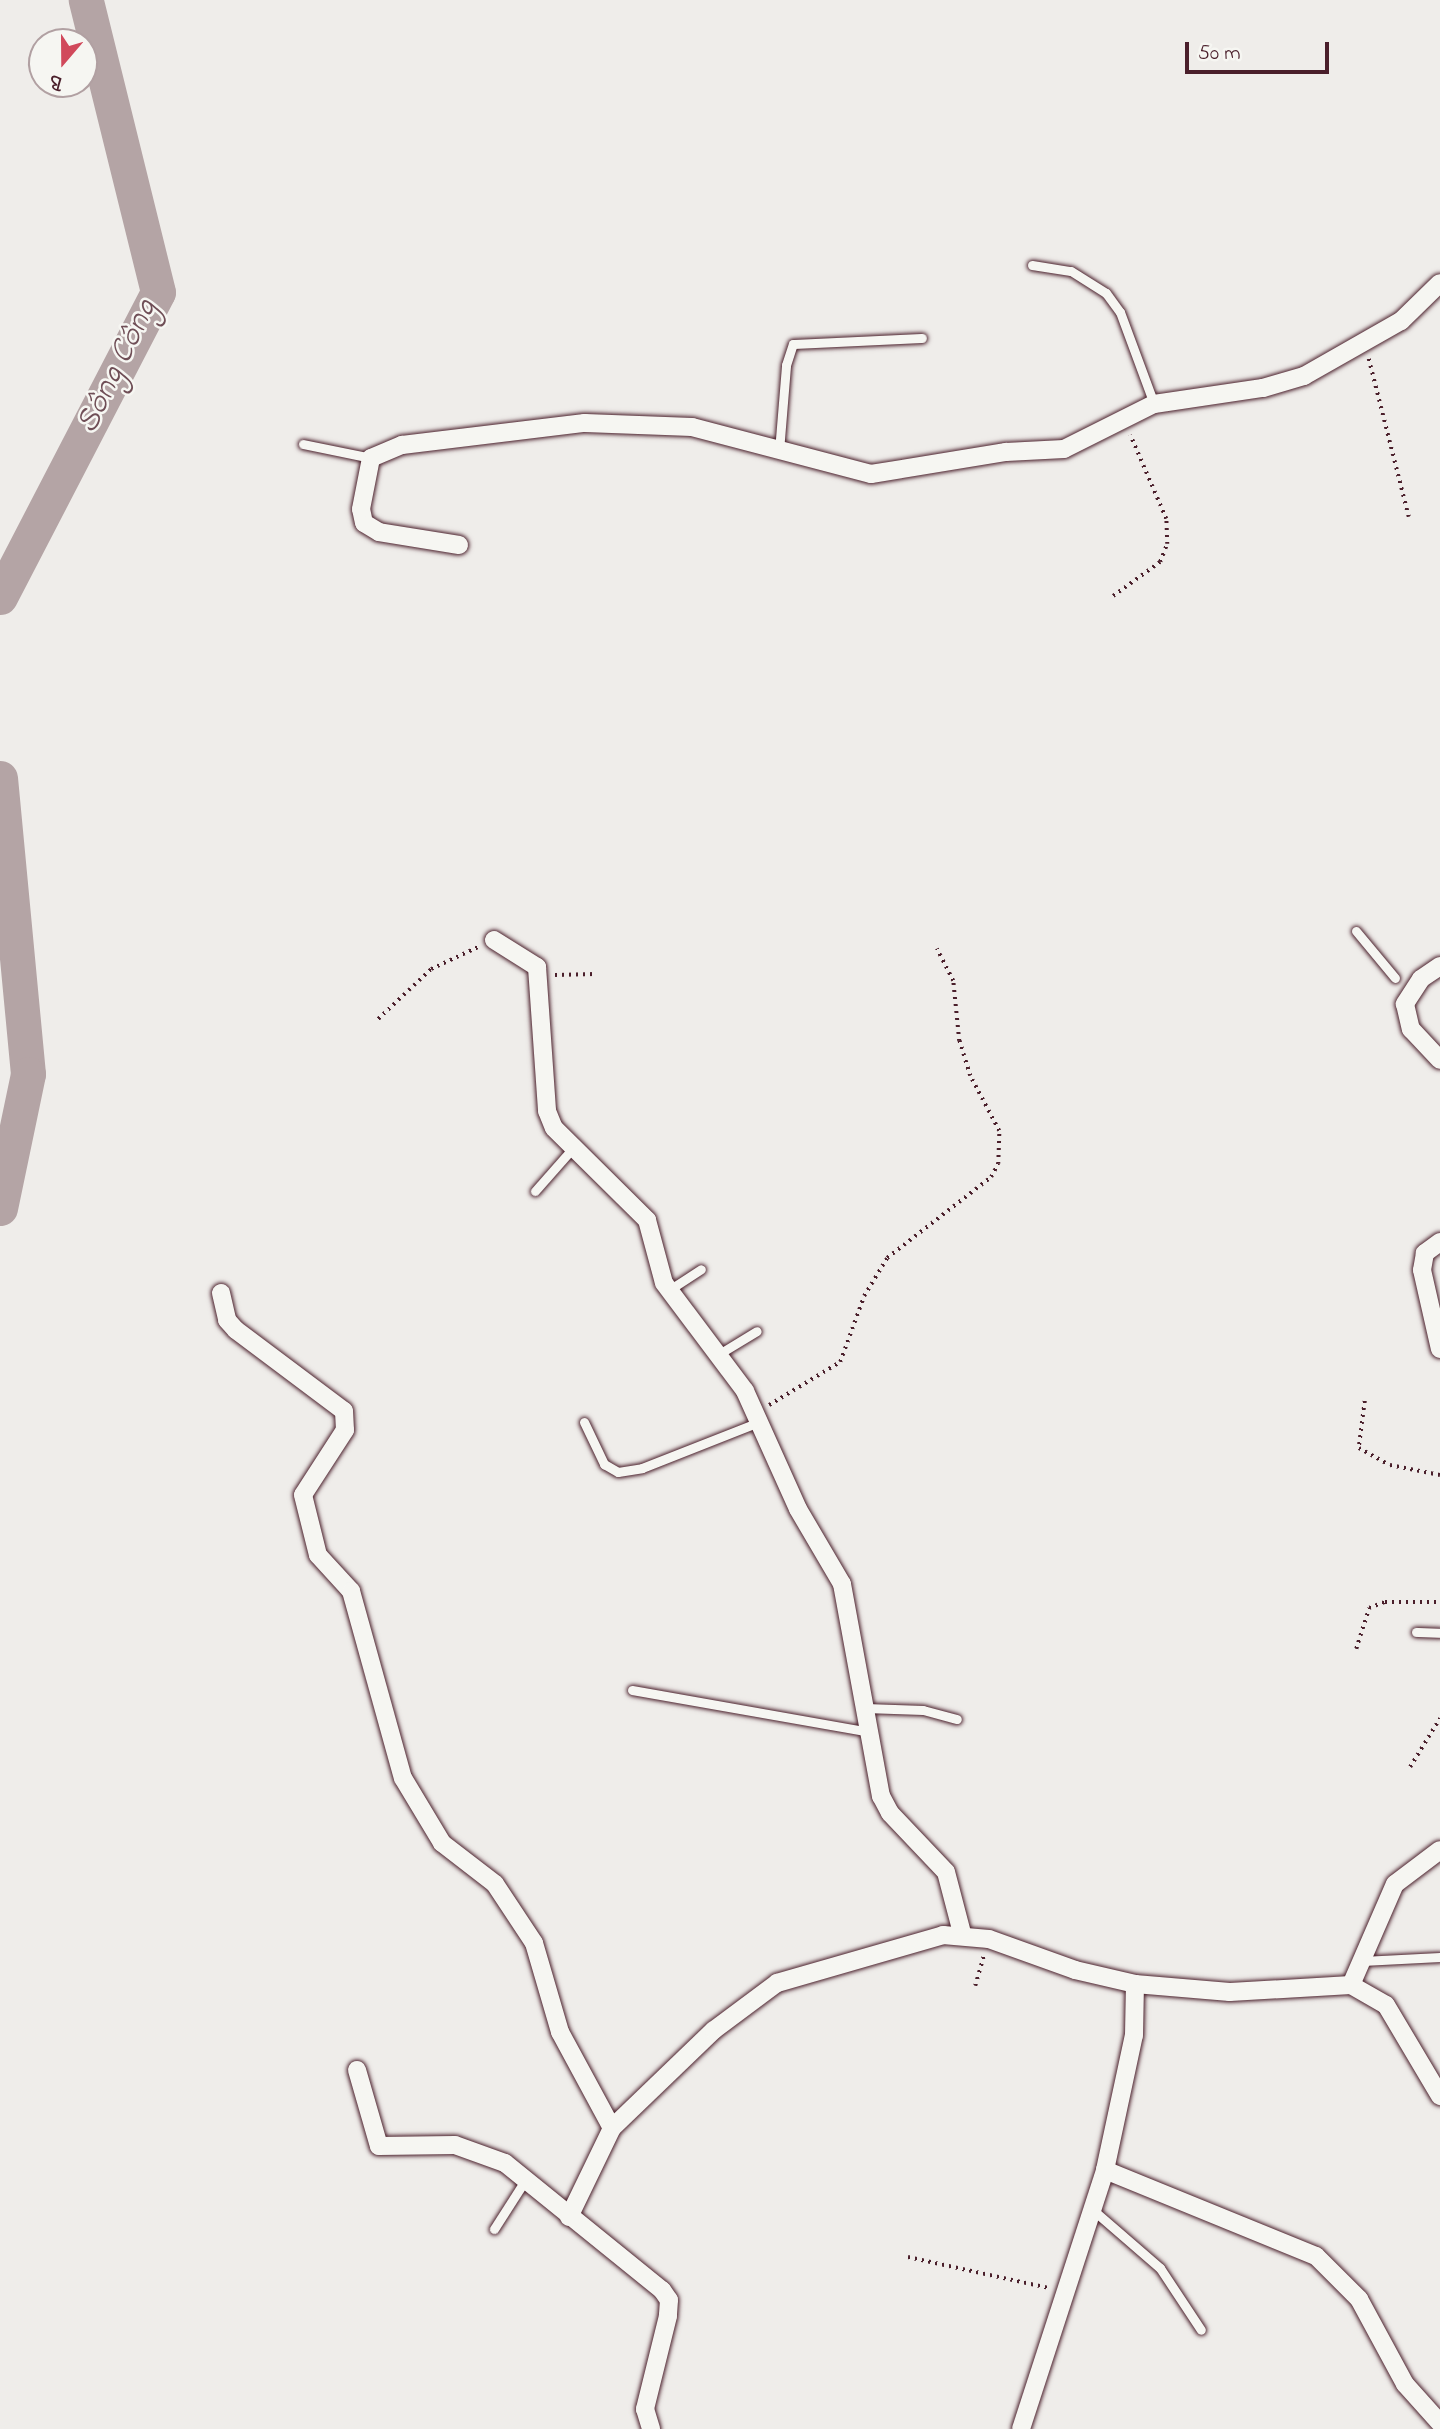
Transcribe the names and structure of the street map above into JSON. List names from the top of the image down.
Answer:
{
  "water": ["Sông Công"],
  "scale_bar": "50 m",
  "north": "bottom"
}
